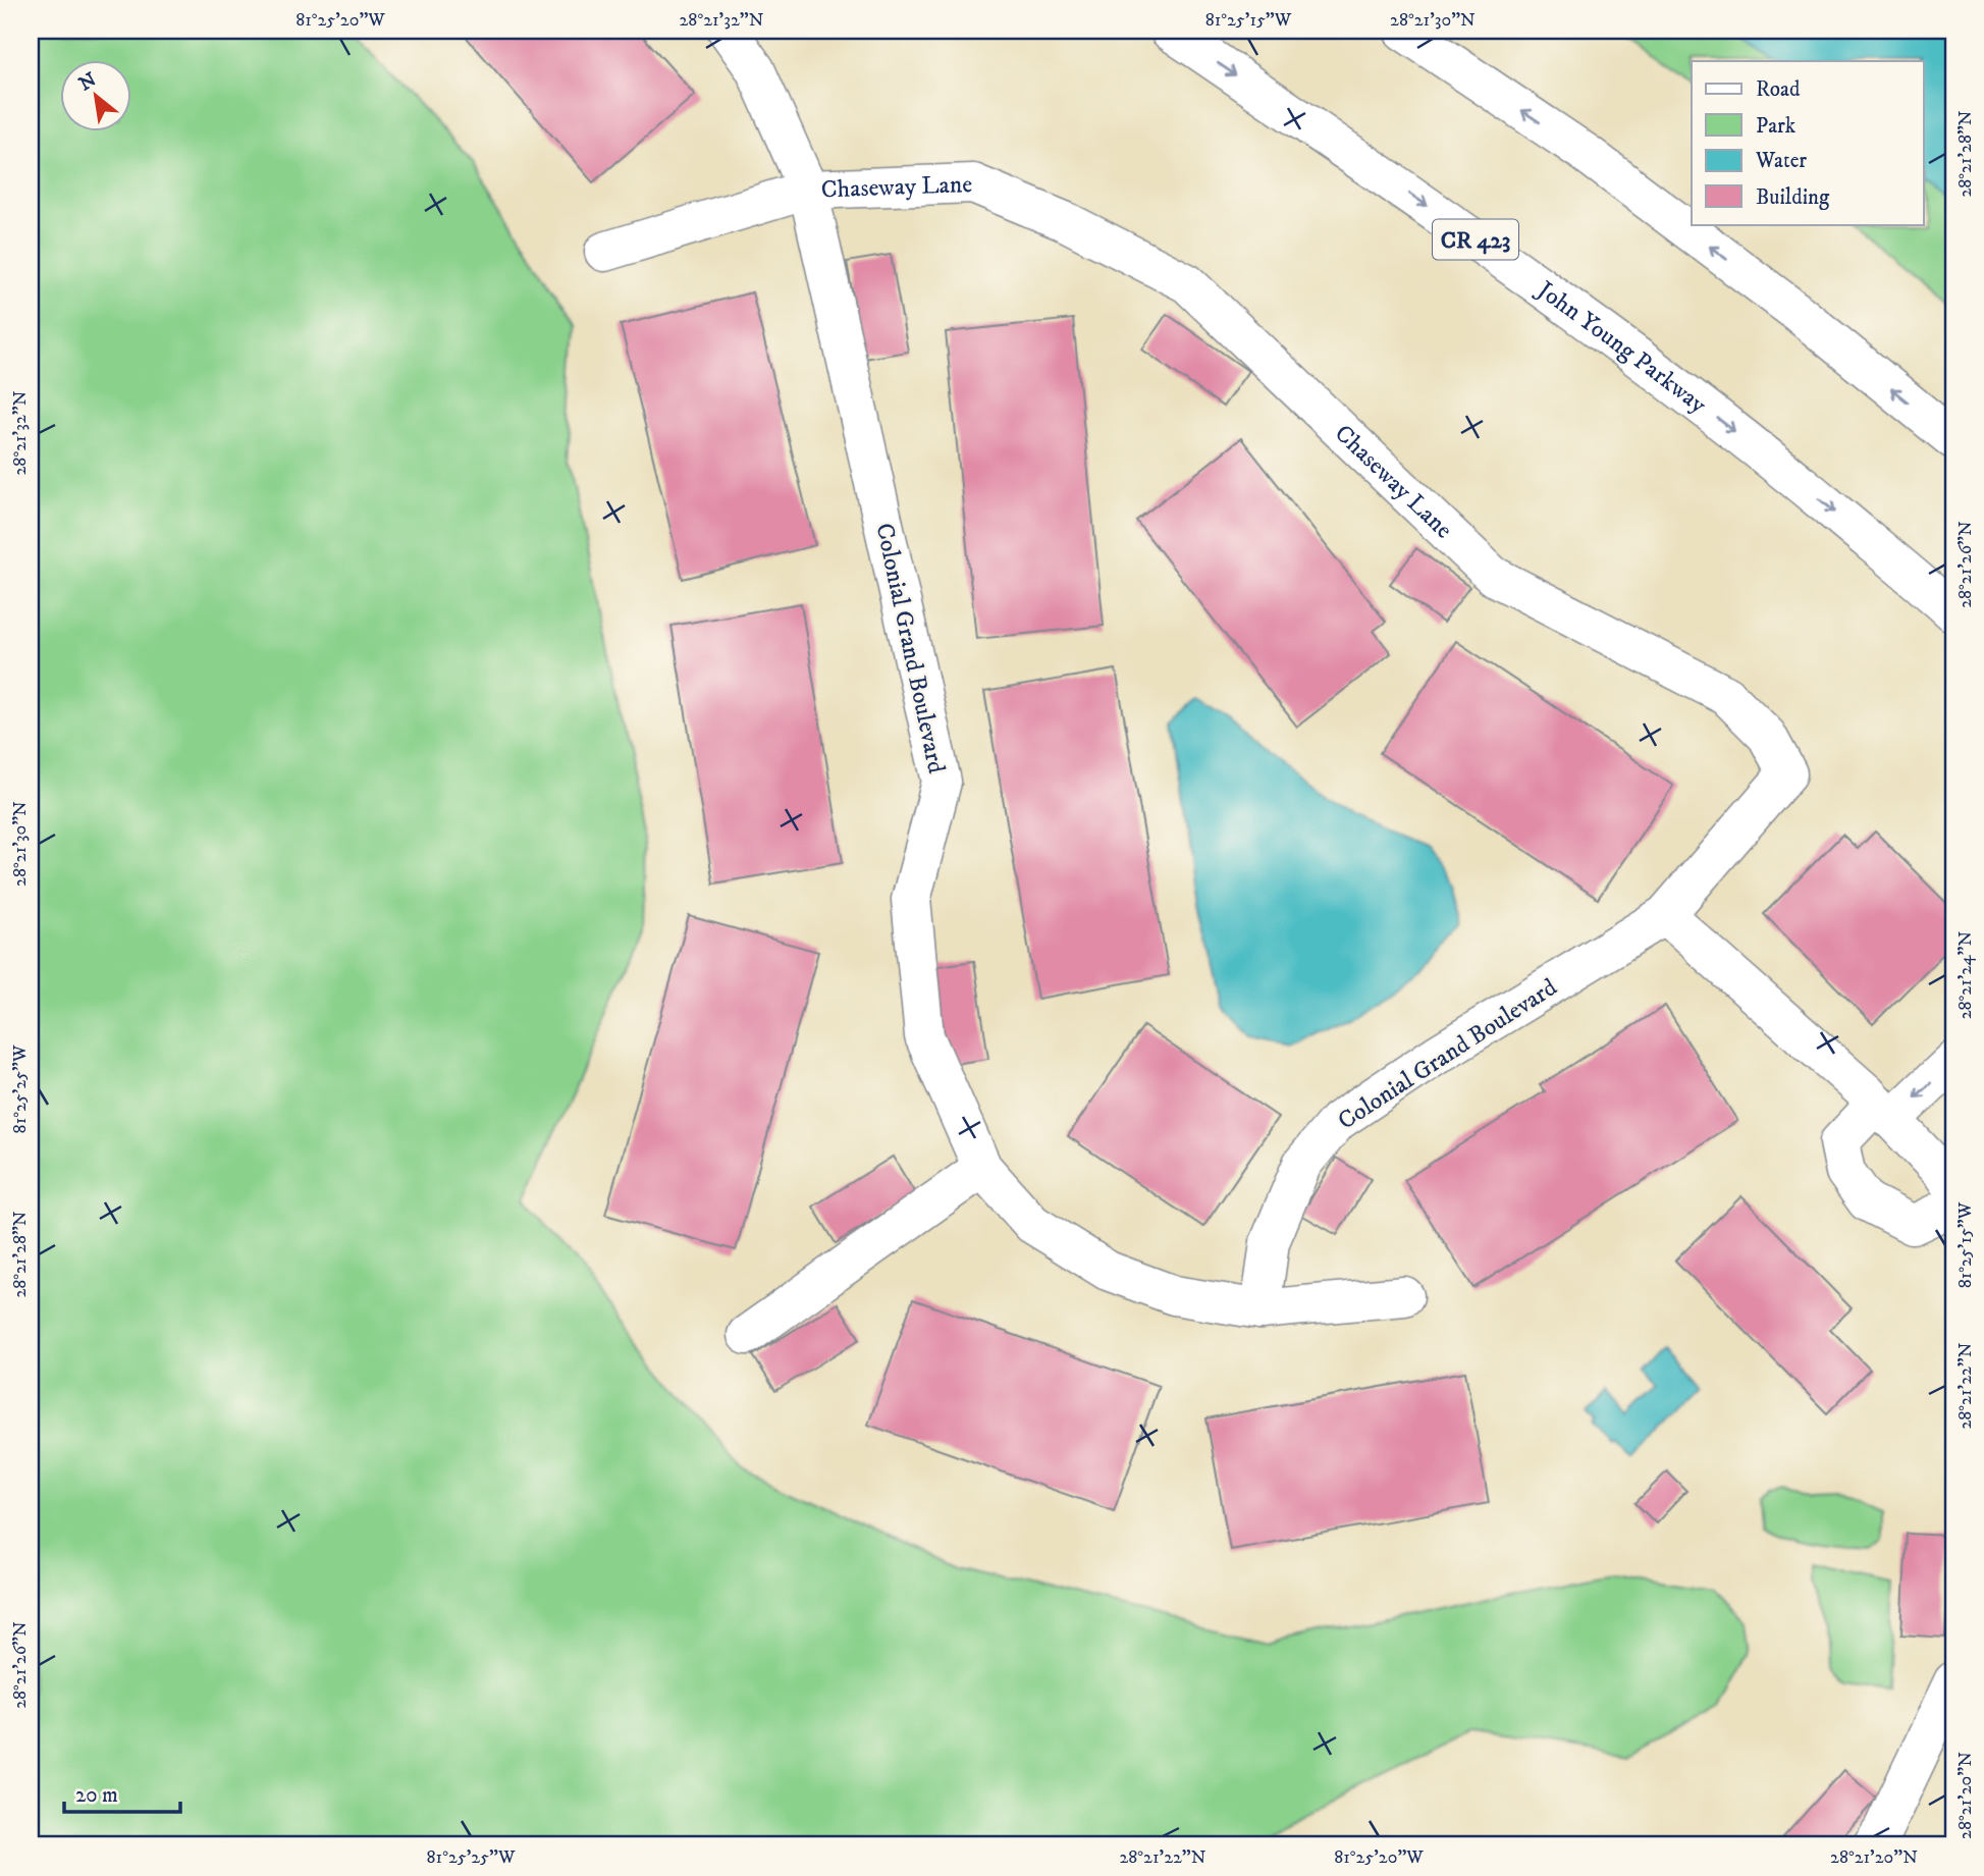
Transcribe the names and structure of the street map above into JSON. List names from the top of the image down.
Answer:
{
  "streets": {
    "main road": [
      "Chaseway Lane",
      "CR 423",
      "John Young Parkway",
      "Colonial Grand Boulevard"
    ]
  },
  "crossings": [
    ["Chaseway Lane", "Colonial Grand Boulevard"]
  ],
  "legend": [
    "Road",
    "Park",
    "Water",
    "Building"
  ],
  "scale_bar": "20 m",
  "north": "top left",
  "coordinates": [
    "81°25'20\"W",
    "28°21'32\"N",
    "81°25'15\"W",
    "28°21'30\"N",
    "28°21'28\"N",
    "28°21'26\"N",
    "28°21'24\"N",
    "81°25'25\"W",
    "28°21'22\"N",
    "28°21'20\"N"
  ]
}
